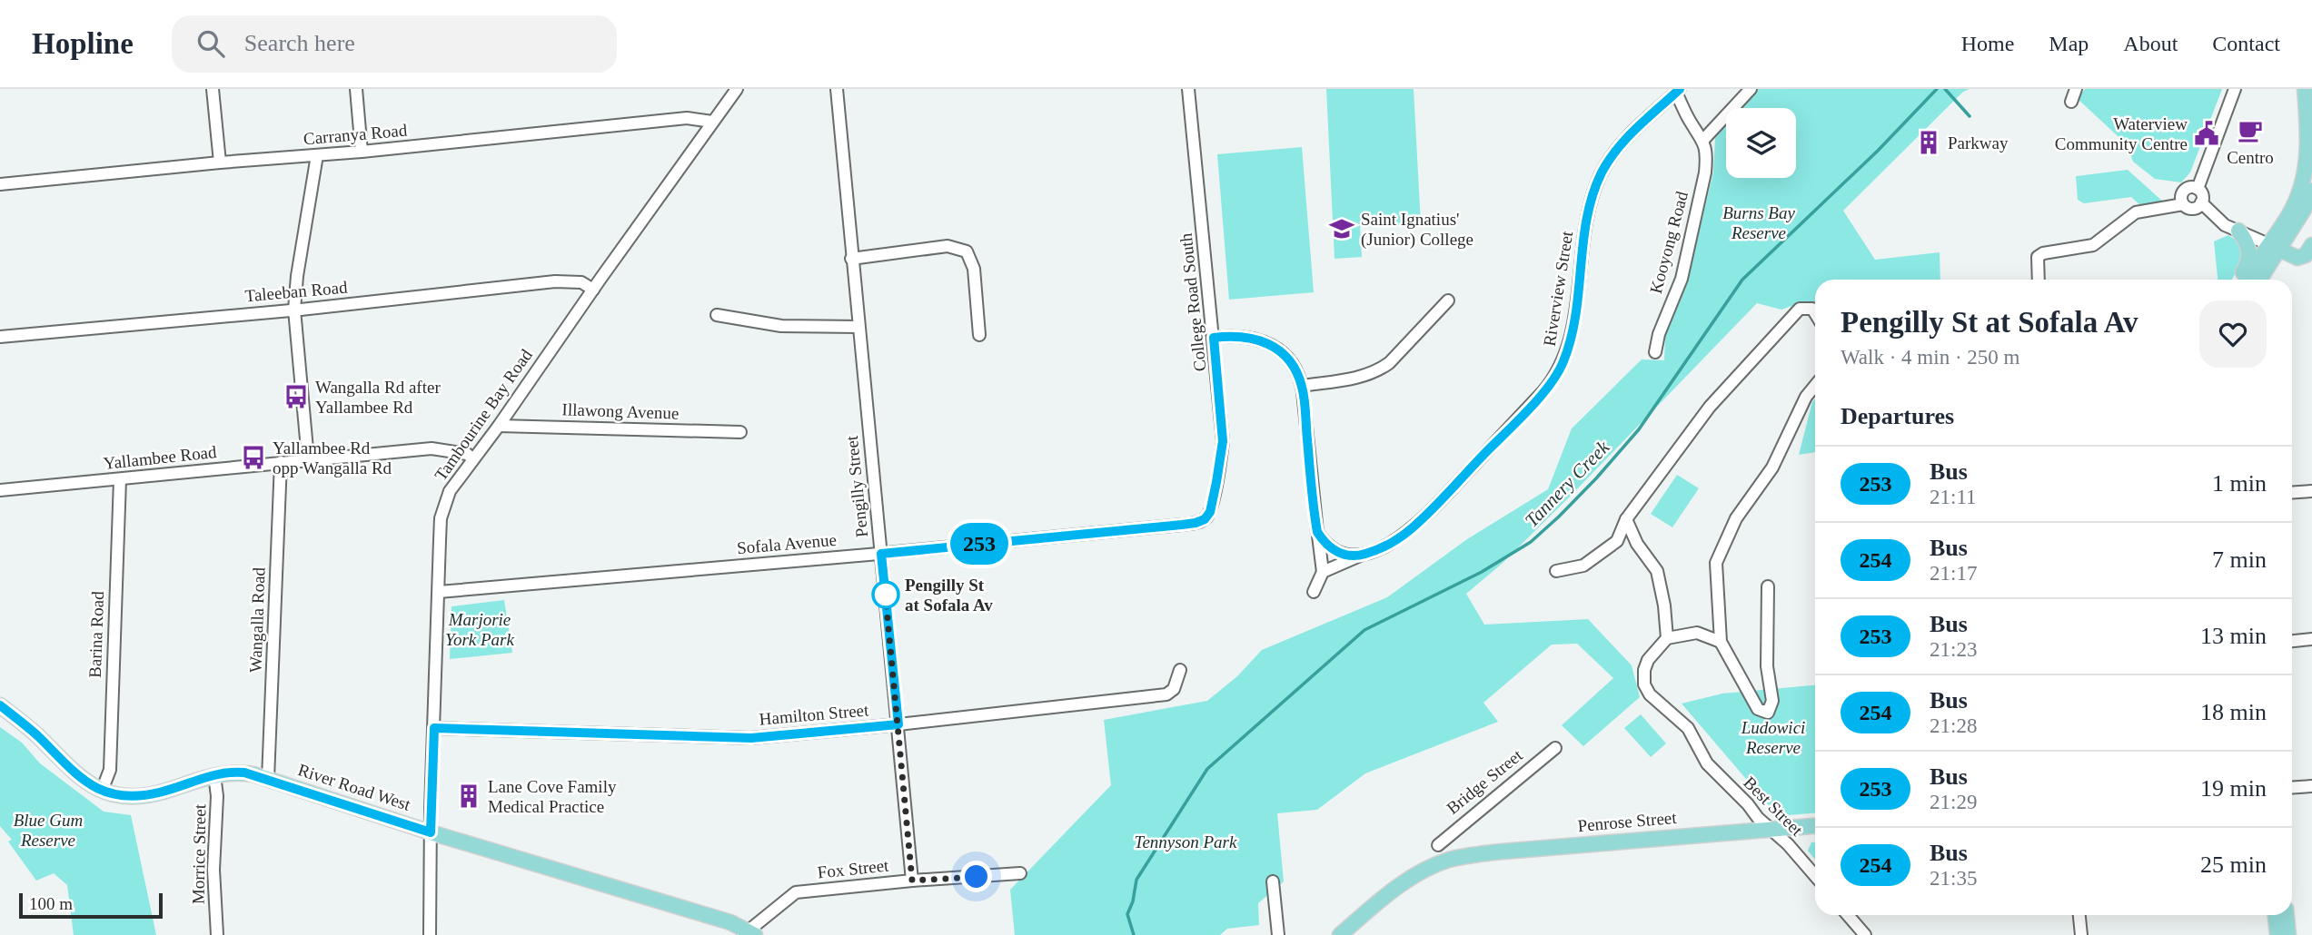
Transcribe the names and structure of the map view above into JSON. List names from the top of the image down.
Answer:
{
  "streets": {
    "main road": ["River Road West", "Penrose Street"],
    "street": [
      "Carranya Road",
      "Kooyong Road",
      "Riverview Street",
      "Taleeban Road",
      "College Road South",
      "Illawong Avenue",
      "Tambourine Bay Road",
      "Yallambee Road",
      "Pengilly Street",
      "Sofala Avenue",
      "Wangalla Road",
      "Barina Road",
      "Hamilton Street",
      "Bridge Street",
      "Best Street",
      "Morrice Street",
      "Fox Street"
    ]
  },
  "crossings": [
    ["Carranya Road", "Tambourine Bay Road"],
    ["Kooyong Road", "Riverview Street"],
    ["Taleeban Road", "Tambourine Bay Road"],
    ["College Road South", "Sofala Avenue"],
    ["Illawong Avenue", "Tambourine Bay Road"],
    ["Tambourine Bay Road", "Yallambee Road"],
    ["Tambourine Bay Road", "Sofala Avenue"],
    ["Tambourine Bay Road", "Hamilton Street"],
    ["Tambourine Bay Road", "River Road West"],
    ["Yallambee Road", "Wangalla Road"],
    ["Yallambee Road", "Barina Road"],
    ["Pengilly Street", "Sofala Avenue"],
    ["Pengilly Street", "Hamilton Street"],
    ["Pengilly Street", "Fox Street"],
    ["Wangalla Road", "River Road West"],
    ["Barina Road", "River Road West"],
    ["River Road West", "Morrice Street"],
    ["River Road West", "Fox Street"],
    ["Best Street", "Penrose Street"]
  ],
  "water": ["Tannery Creek"],
  "parks": [
    "Burns Bay Reserve",
    "Marjorie York Park",
    "Ludowici Reserve",
    "Blue Gum Reserve",
    "Tennyson Park"
  ],
  "places": {
    "cafe": ["Centro"],
    "public building": ["Waterview Community Centre"],
    "building": ["Parkway", "Lane Cove Family Medical Practice"],
    "school or university": ["Saint Ignatius' (Junior) College"],
    "bus stop": ["Wangalla Rd after Yallambee Rd", "Yallambee Rd opp Wangalla Rd"],
    "other": ["Pengilly St at Sofala Av"]
  },
  "lines": ["bus line 253"],
  "scale_bar": "100 m",
  "page": {
    "header": "Hopline",
    "search": "Search here",
    "nav": [
      "Home",
      "Map",
      "About",
      "Contact"
    ],
    "on_map": "253",
    "heading": [
      ["Pengilly St at Sofala Av", "Walk · 4 min · 250 m"],
      "Departures"
    ],
    "list": [
      {
        "mark": "253",
        "name": "Bus",
        "note": "21:11",
        "value": "1 min"
      },
      {
        "mark": "254",
        "name": "Bus",
        "note": "21:17",
        "value": "7 min"
      },
      {
        "mark": "253",
        "name": "Bus",
        "note": "21:23",
        "value": "13 min"
      },
      {
        "mark": "254",
        "name": "Bus",
        "note": "21:28",
        "value": "18 min"
      },
      {
        "mark": "253",
        "name": "Bus",
        "note": "21:29",
        "value": "19 min"
      },
      {
        "mark": "254",
        "name": "Bus",
        "note": "21:35",
        "value": "25 min"
      }
    ],
    "scale": "100 m"
  }
}
